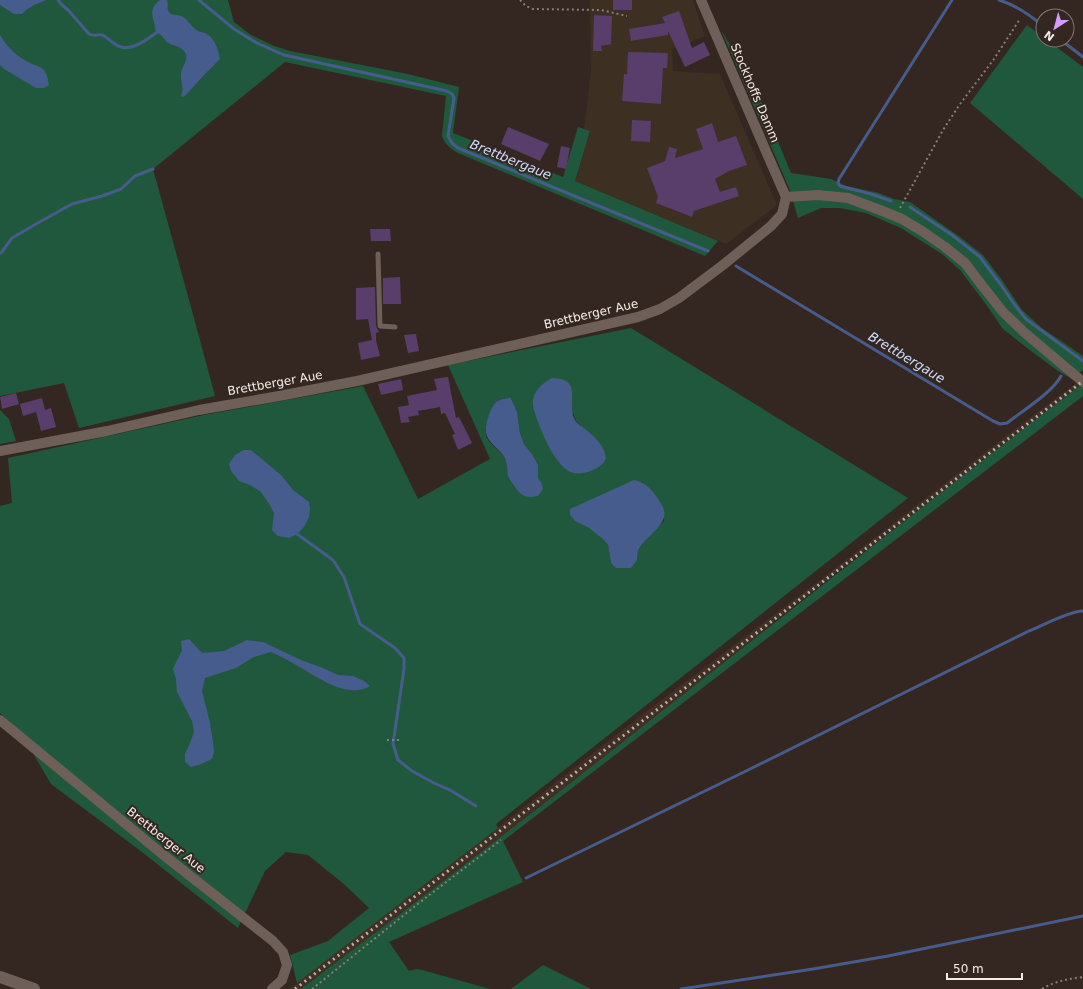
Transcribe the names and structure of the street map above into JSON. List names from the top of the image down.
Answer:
{
  "streets": {
    "street": ["Stockhoffs Damm", "Brettberger Aue"]
  },
  "crossings": [
    ["Stockhoffs Damm", "Brettberger Aue"]
  ],
  "water": ["Brettbergaue"],
  "scale_bar": "50 m",
  "north": "bottom left"
}
